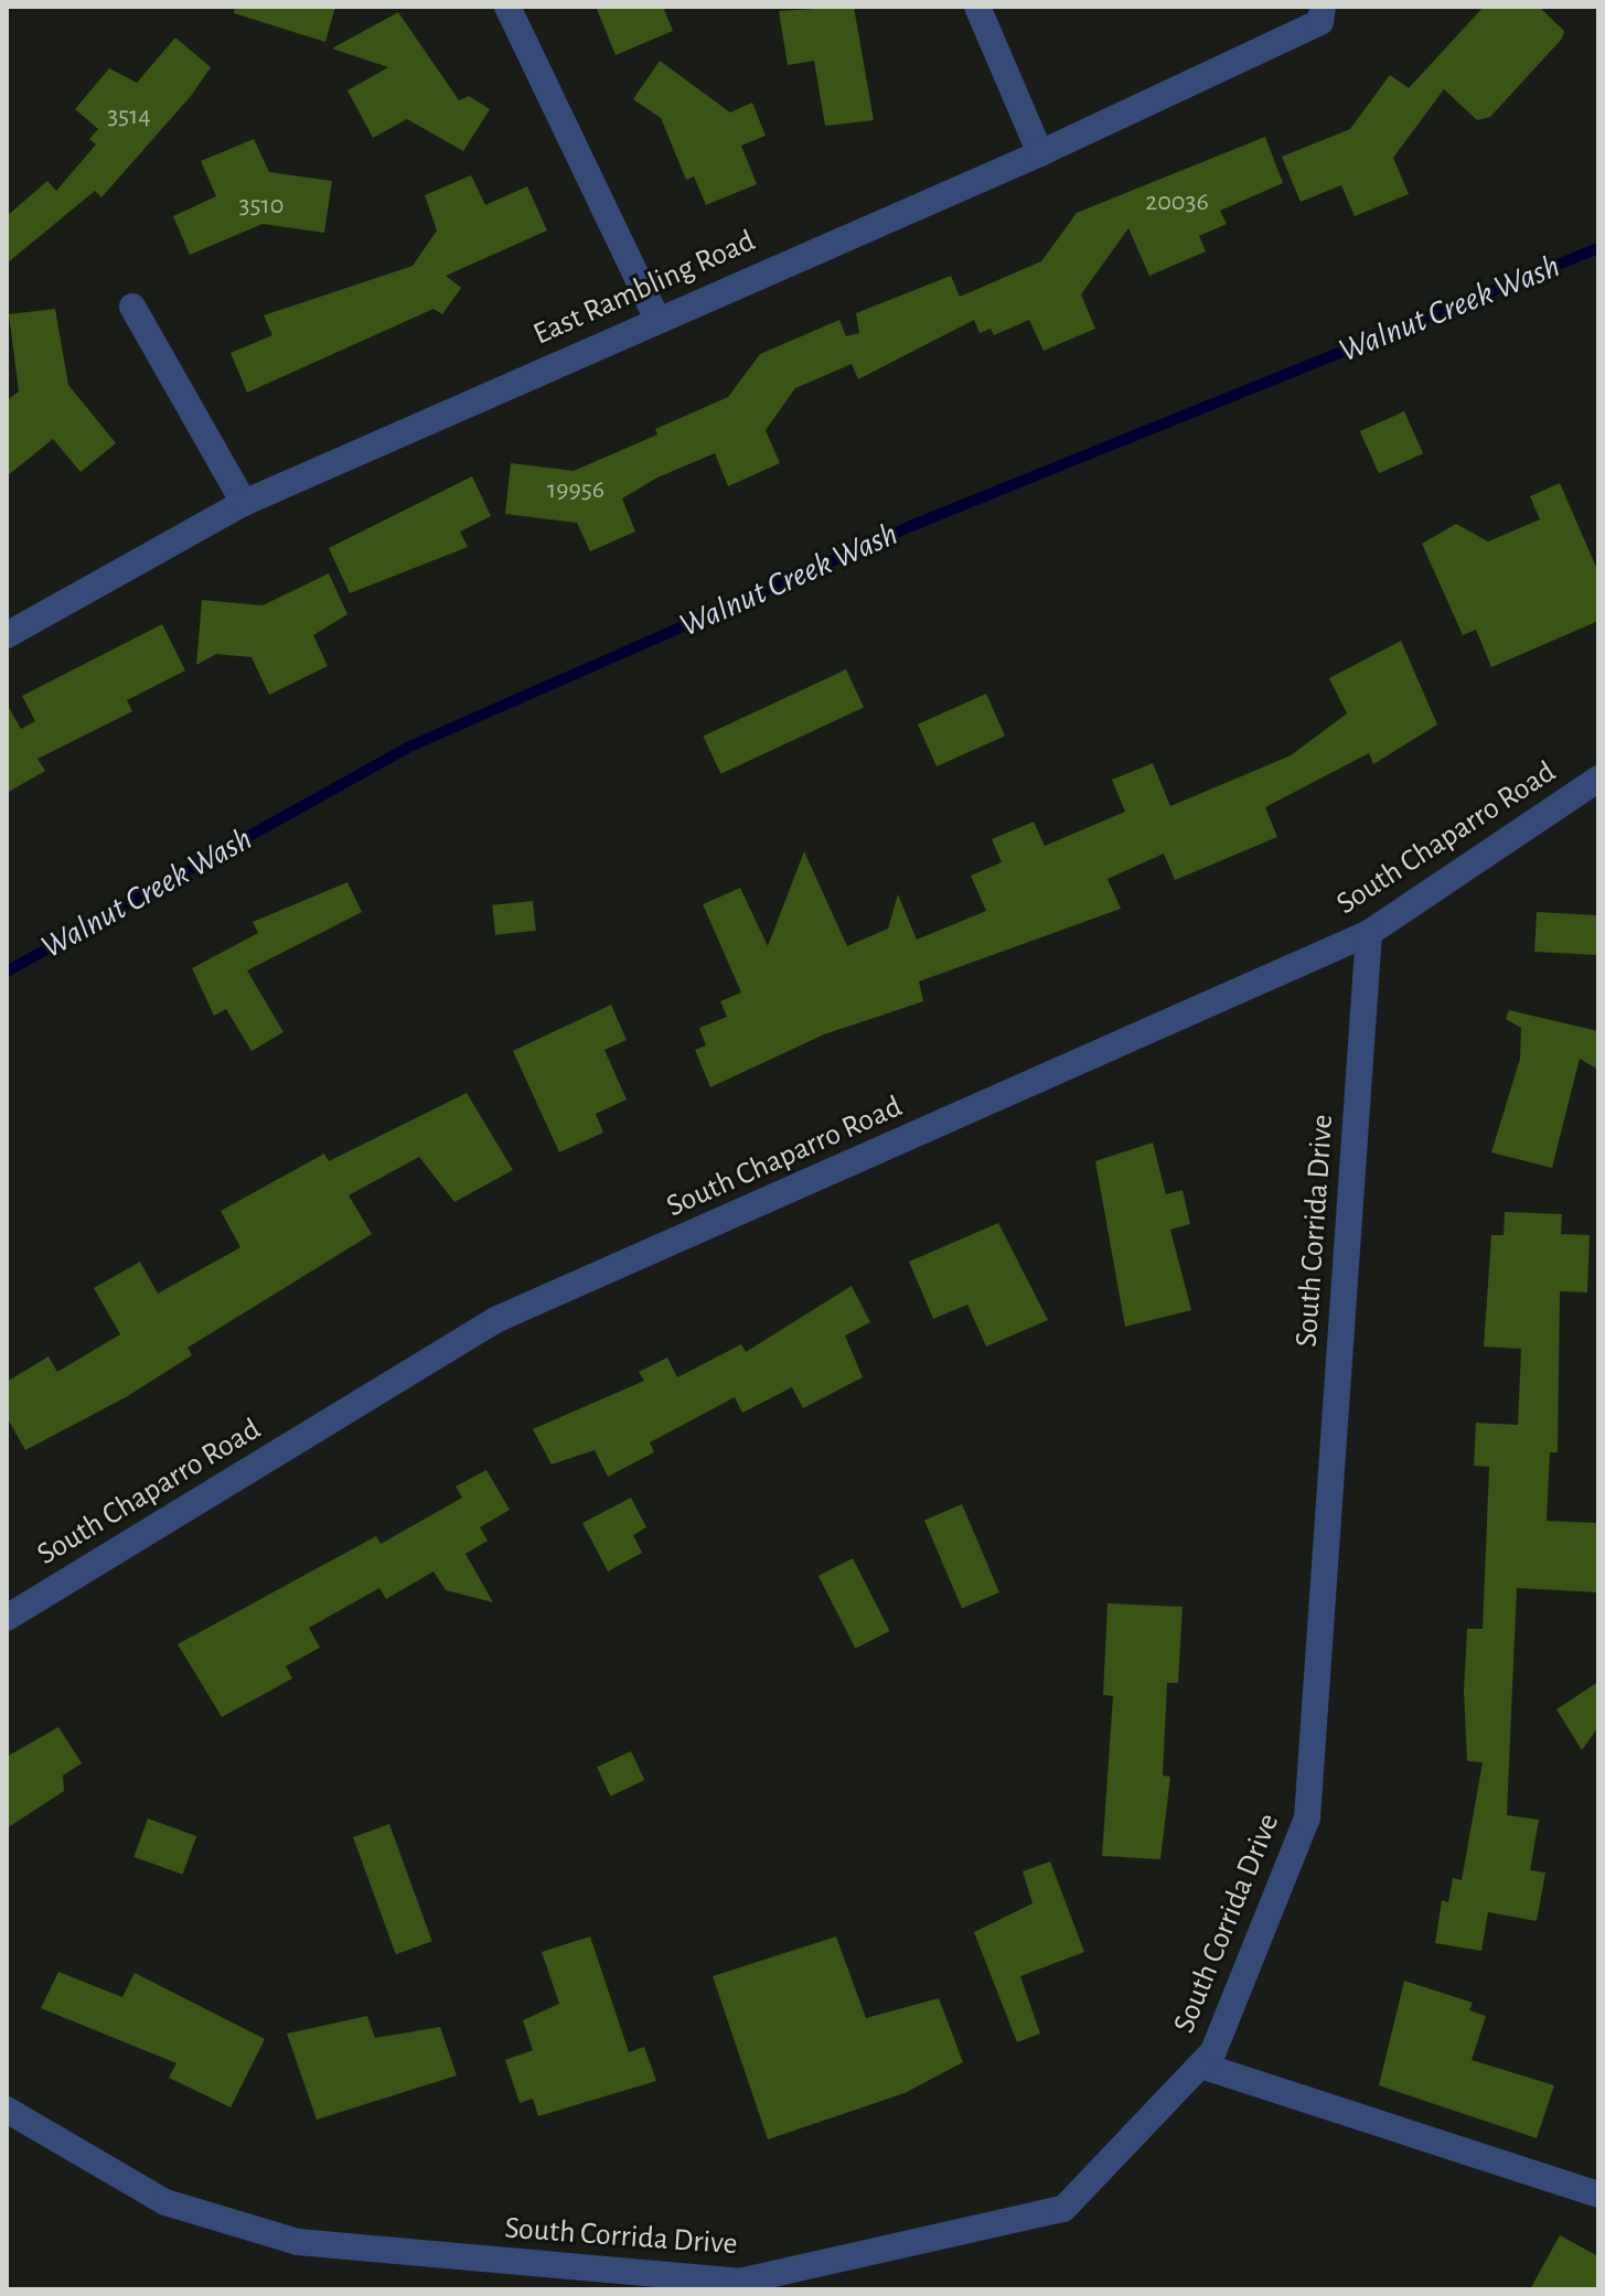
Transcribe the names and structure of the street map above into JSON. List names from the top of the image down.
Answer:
{
  "streets": {
    "street": ["East Rambling Road", "South Chaparro Road", "South Corrida Drive"]
  },
  "crossings": [
    ["South Chaparro Road", "South Corrida Drive"]
  ],
  "water": ["Walnut Creek Wash"],
  "house_numbers": [
    "3514",
    "20036",
    "3510",
    "19956"
  ]
}
